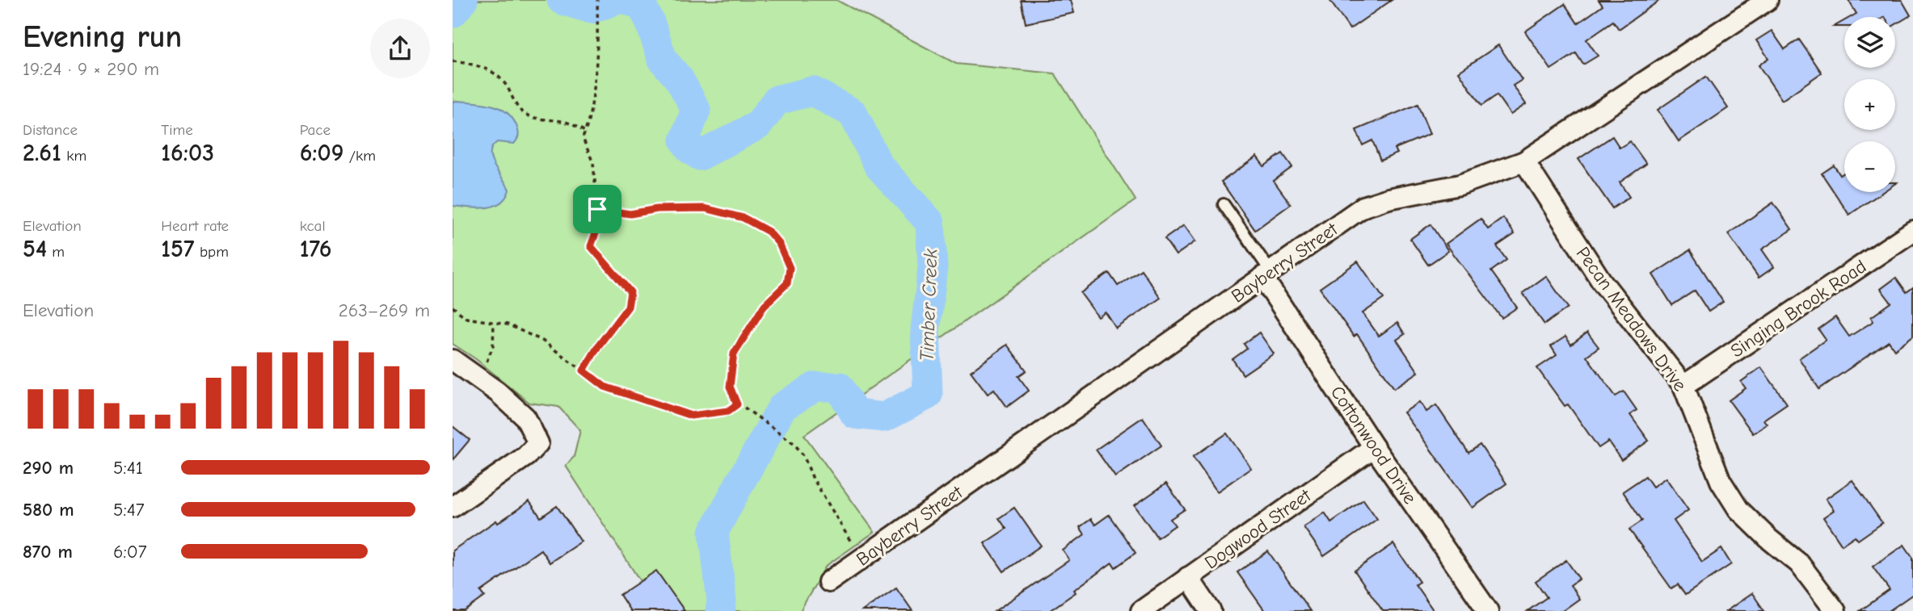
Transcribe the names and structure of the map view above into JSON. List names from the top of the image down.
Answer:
{
  "streets": {
    "street": [
      "Bayberry Street",
      "Singing Brook Road",
      "Pecan Meadows Drive",
      "Cottonwood Drive",
      "Dogwood Street"
    ]
  },
  "crossings": [
    ["Bayberry Street", "Pecan Meadows Drive"],
    ["Bayberry Street", "Cottonwood Drive"],
    ["Singing Brook Road", "Pecan Meadows Drive"],
    ["Cottonwood Drive", "Dogwood Street"]
  ],
  "water": ["Timber Creek"],
  "page": {
    "heading": ["Evening run", "19:24 · 9 × 290 m"],
    "map_buttons": ["+", "−"],
    "stats": [
      ["Distance", "2.61 km"],
      ["Time", "16:03"],
      ["Pace", "6:09 /km"],
      ["Elevation", "54 m"],
      ["Heart rate", "157 bpm"],
      ["kcal", "176"]
    ],
    "chart": ["Elevation", "263–269 m"],
    "list": [
      {
        "name": "290 m",
        "note": "5:41"
      },
      {
        "name": "580 m",
        "note": "5:47"
      },
      {
        "name": "870 m",
        "note": "6:07"
      }
    ]
  }
}
